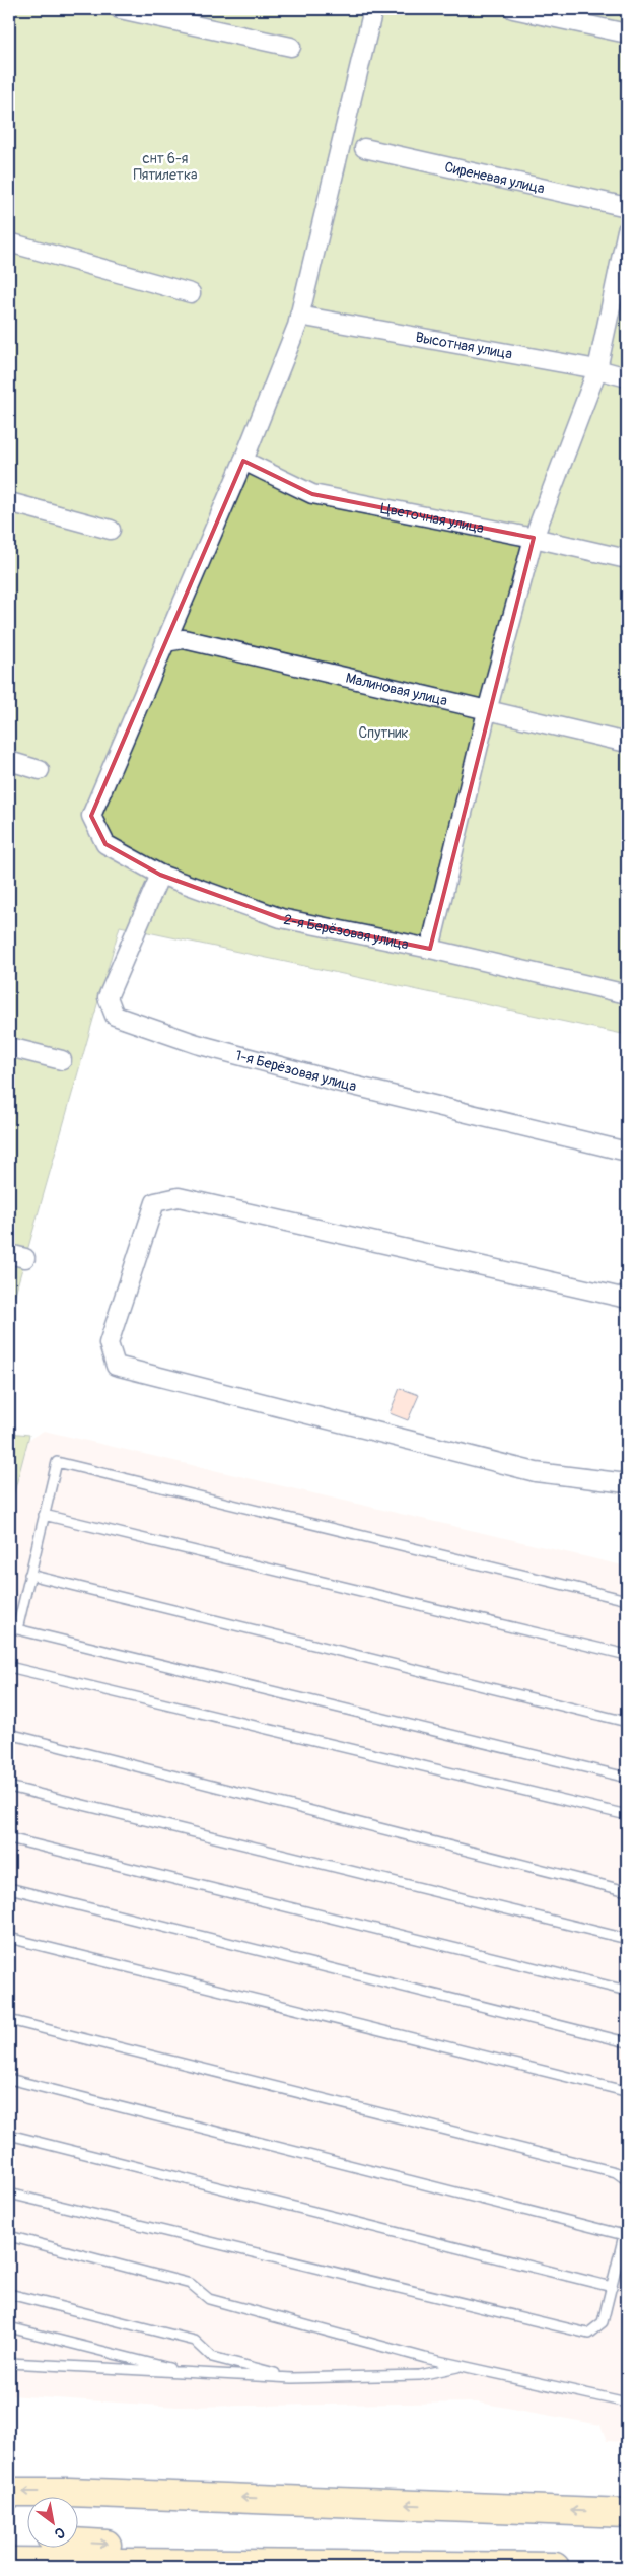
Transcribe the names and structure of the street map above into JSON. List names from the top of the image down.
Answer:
{
  "streets": {
    "street": [
      "Сиреневая улица",
      "Высотная улица",
      "Цветочная улица",
      "Малиновая улица",
      "2-я Берёзовая улица",
      "1-я Берёзовая улица"
    ]
  },
  "crossings": [
    ["Малиновая улица", "2-я Берёзовая улица"],
    ["2-я Берёзовая улица", "1-я Берёзовая улица"]
  ],
  "parks": ["снт 6-я Пятилетка", "Спутник"],
  "north": "bottom right"
}
